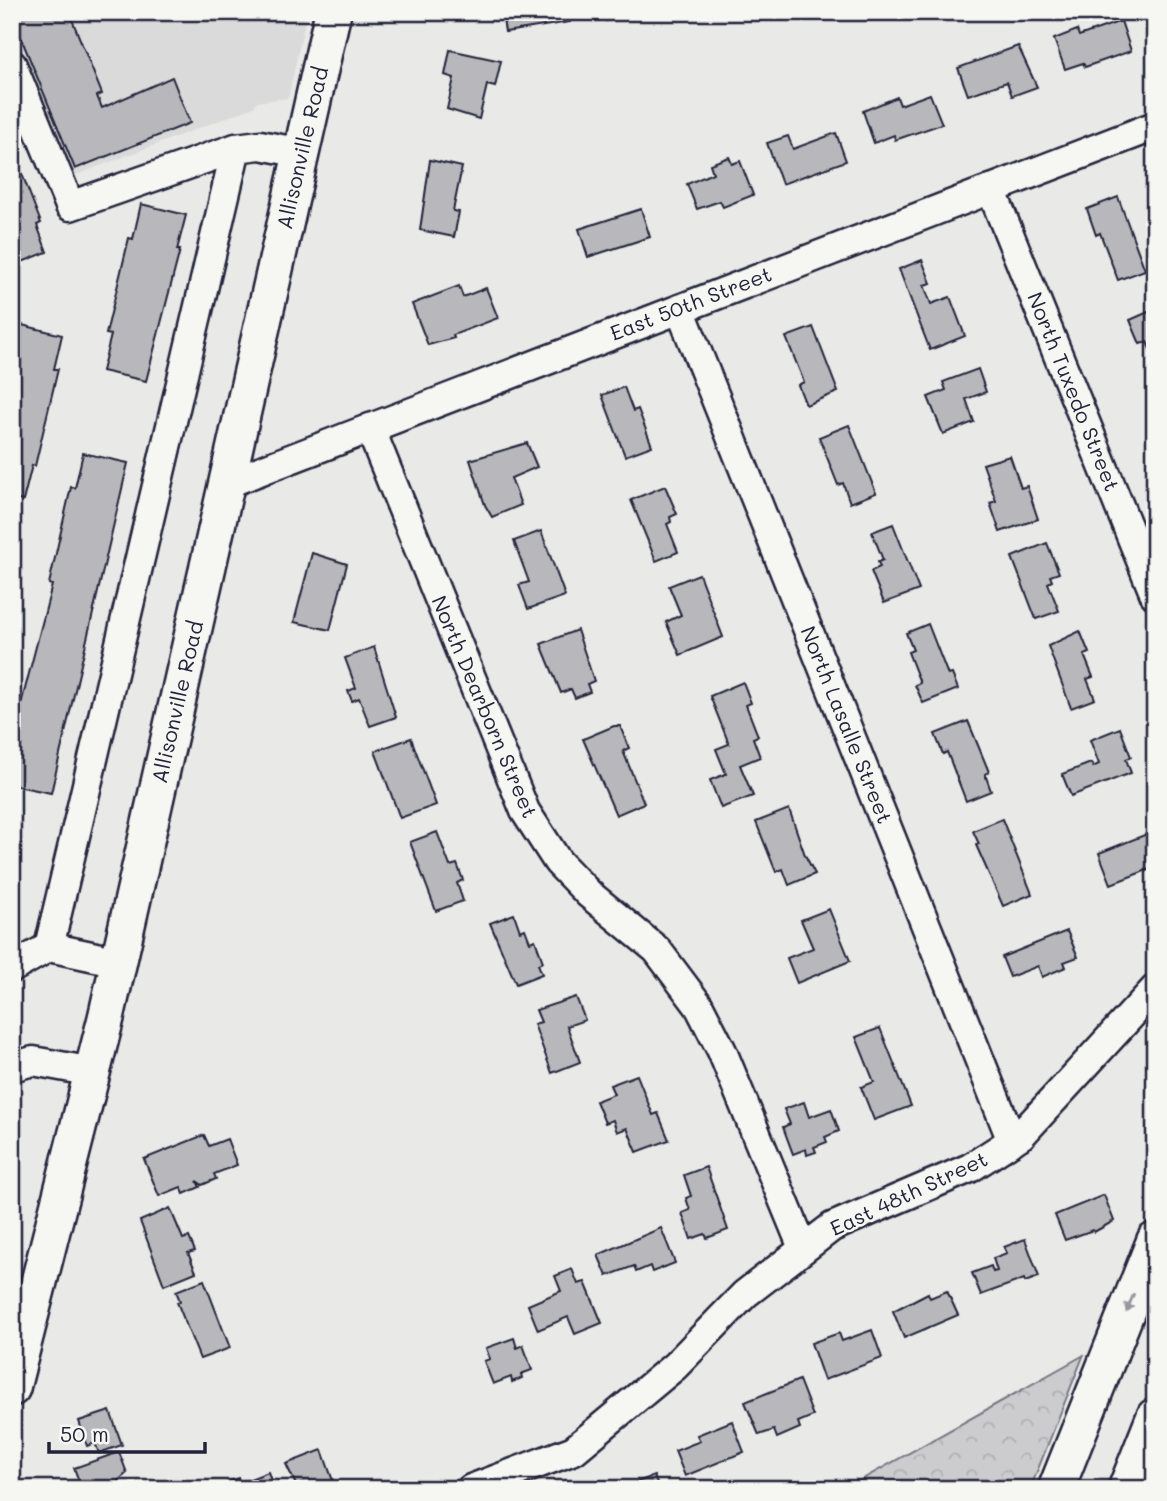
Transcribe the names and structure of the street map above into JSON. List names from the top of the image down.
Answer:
{
  "streets": {
    "main road": ["Allisonville Road"],
    "street": [
      "East 50th Street",
      "North Tuxedo Street",
      "North Dearborn Street",
      "North Lasalle Street",
      "East 48th Street"
    ]
  },
  "crossings": [
    ["Allisonville Road", "East 50th Street"],
    ["East 50th Street", "North Tuxedo Street"],
    ["East 50th Street", "North Dearborn Street"],
    ["East 50th Street", "North Lasalle Street"],
    ["North Dearborn Street", "East 48th Street"],
    ["North Lasalle Street", "East 48th Street"]
  ],
  "scale_bar": "50 m"
}
